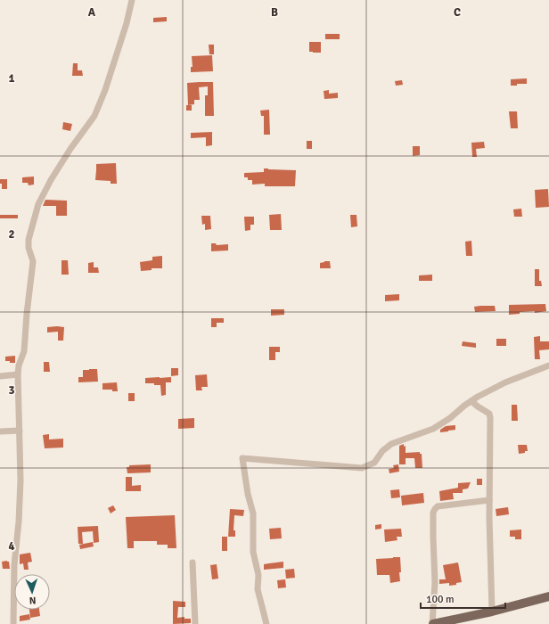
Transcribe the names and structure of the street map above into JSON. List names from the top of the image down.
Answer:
{
  "scale_bar": "100 m",
  "north": "bottom",
  "grid": {
    "columns": ["A", "B", "C"],
    "rows": [
      "1",
      "2",
      "3",
      "4"
    ]
  }
}
